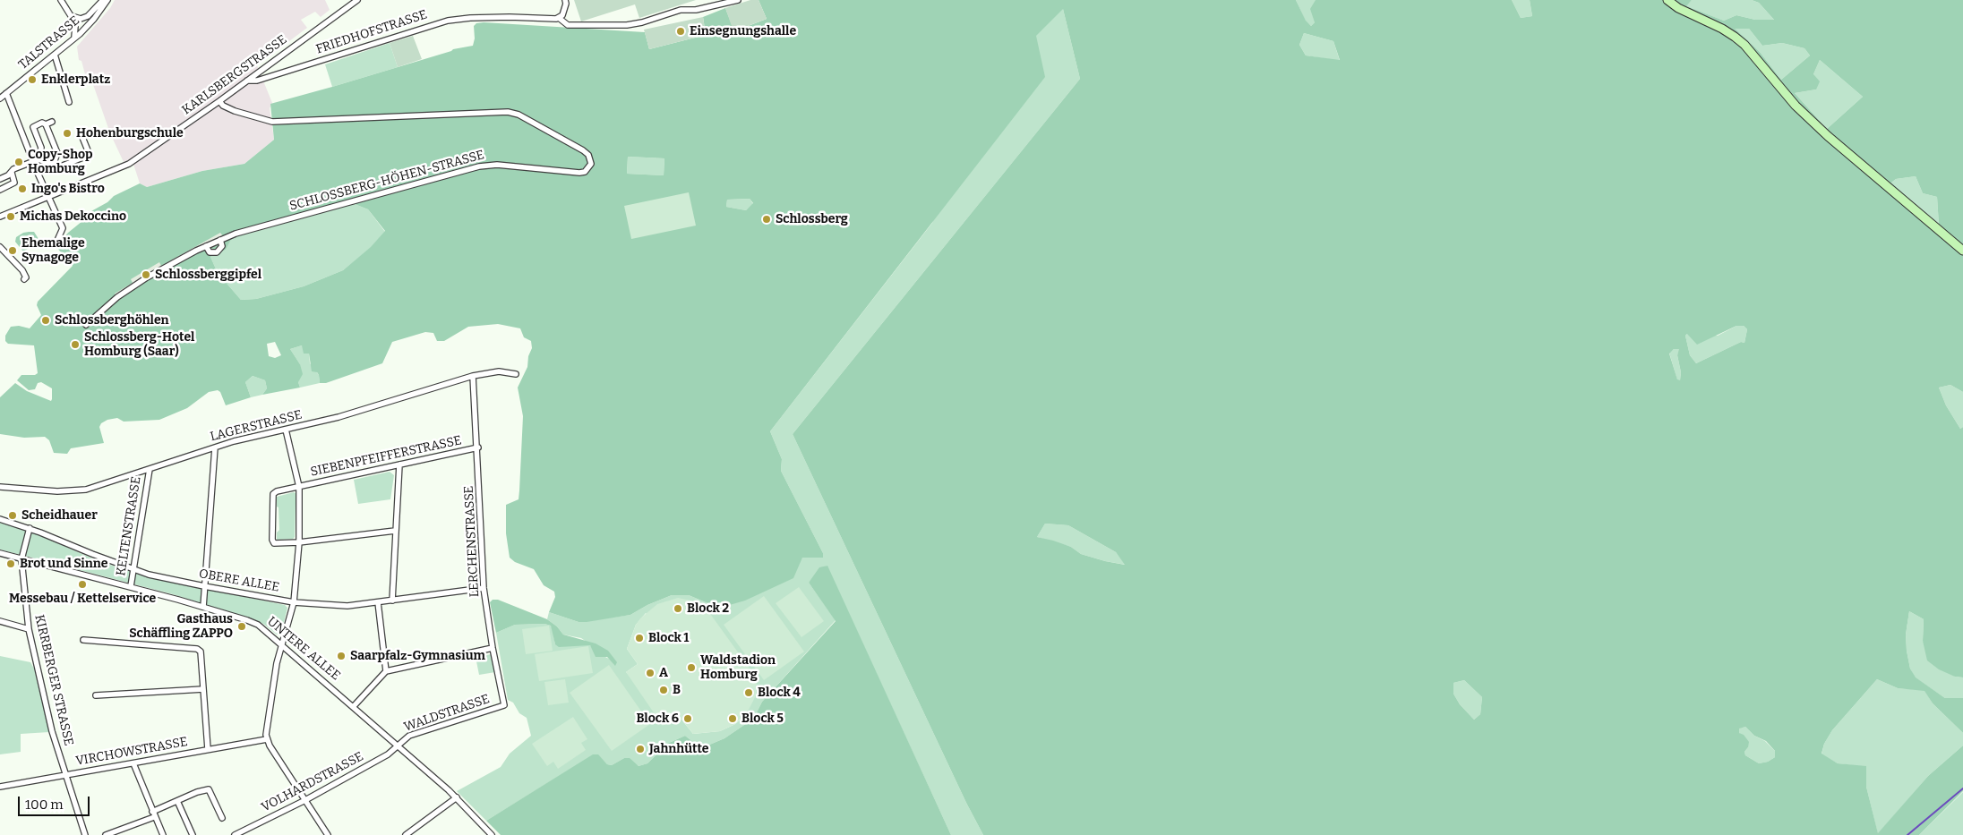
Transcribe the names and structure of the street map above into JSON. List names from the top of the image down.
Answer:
{
  "streets": {
    "street": [
      "FRIEDHOFSTRASSE",
      "TALSTRASSE",
      "KARLSBERGSTRASSE",
      "SCHLOSSBERG-HÖHEN-STRASSE",
      "LAGERSTRASSE",
      "SIEBENPFEIFFERSTRASSE",
      "KELTENSTRASSE",
      "LERCHENSTRASSE",
      "OBERE ALLEE",
      "UNTERE ALLEE",
      "KIRRBERGER STRASSE",
      "WALDSTRASSE",
      "VIRCHOWSTRASSE",
      "VOLHARDSTRASSE"
    ]
  },
  "crossings": [
    ["FRIEDHOFSTRASSE", "KARLSBERGSTRASSE"],
    ["KARLSBERGSTRASSE", "SCHLOSSBERG-HÖHEN-STRASSE"],
    ["LAGERSTRASSE", "KELTENSTRASSE"],
    ["LAGERSTRASSE", "LERCHENSTRASSE"],
    ["SIEBENPFEIFFERSTRASSE", "LERCHENSTRASSE"],
    ["KELTENSTRASSE", "OBERE ALLEE"],
    ["KELTENSTRASSE", "UNTERE ALLEE"],
    ["LERCHENSTRASSE", "OBERE ALLEE"],
    ["LERCHENSTRASSE", "WALDSTRASSE"],
    ["OBERE ALLEE", "KIRRBERGER STRASSE"],
    ["UNTERE ALLEE", "KIRRBERGER STRASSE"],
    ["UNTERE ALLEE", "WALDSTRASSE"],
    ["UNTERE ALLEE", "VOLHARDSTRASSE"],
    ["KIRRBERGER STRASSE", "VIRCHOWSTRASSE"],
    ["WALDSTRASSE", "VOLHARDSTRASSE"]
  ],
  "places": [
    "Einsegnungshalle",
    "Enklerplatz",
    "Hohenburgschule",
    "Copy-Shop Homburg",
    "Ingo's Bistro",
    "Michas Dekoccino",
    "Schlossberg",
    "Ehemalige Synagoge",
    "Schlossberggipfel",
    "Schlossberghöhlen",
    "Schlossberg-Hotel Homburg (Saar)",
    "Scheidhauer",
    "Brot und Sinne",
    "Messebau / Kettelservice",
    "Block 2",
    "Gasthaus Schäffling ZAPPO",
    "Block 1",
    "Saarpfalz-Gymnasium",
    "Waldstadion Homburg",
    "A",
    "B",
    "Block 4",
    "Block 6",
    "Block 5",
    "Jahnhütte"
  ],
  "scale_bar": "100 m"
}
